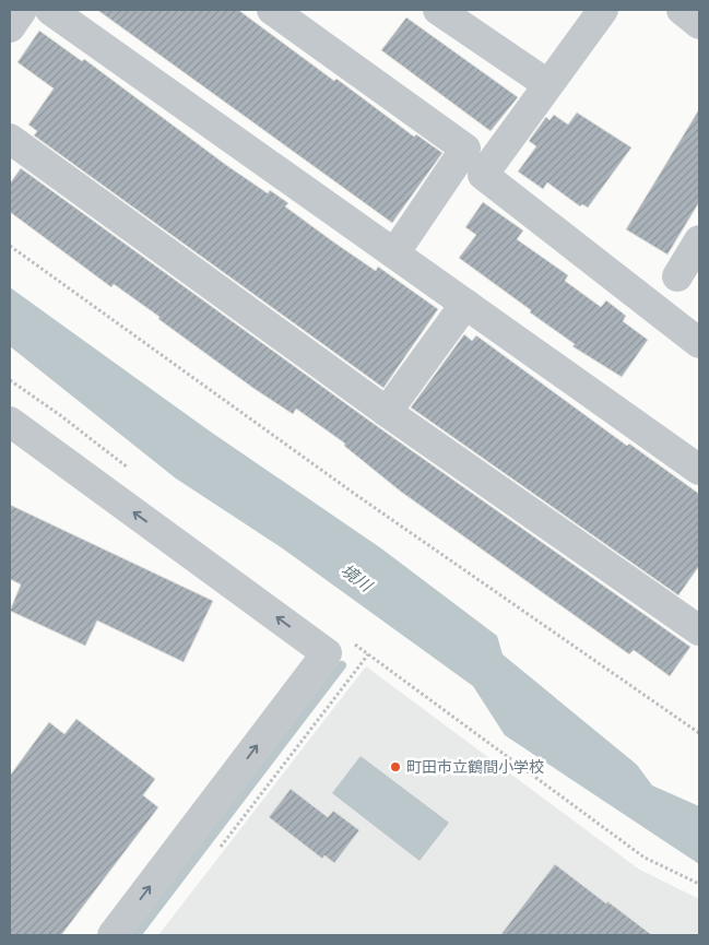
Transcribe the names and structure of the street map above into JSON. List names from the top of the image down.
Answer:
{
  "water": ["境川"],
  "places": ["町田市立鶴間小学校"]
}
